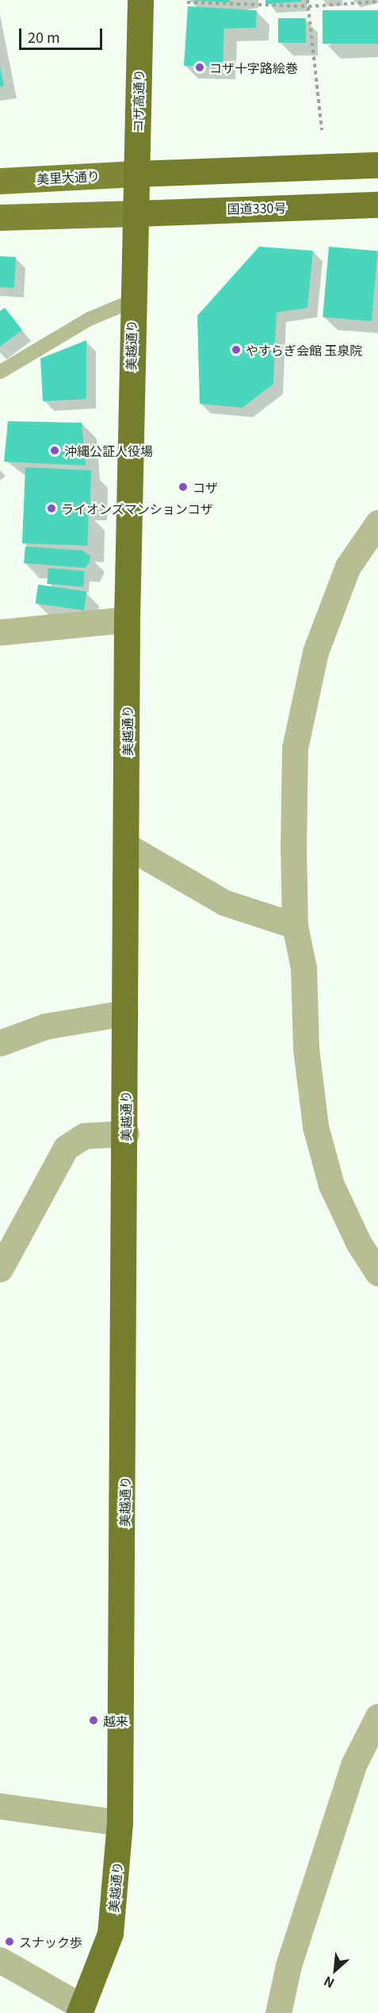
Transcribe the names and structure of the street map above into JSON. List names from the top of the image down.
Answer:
{
  "streets": {
    "highway": ["コザ高通り", "国道330号", "美越通り"],
    "main road": ["美里大通り"]
  },
  "crossings": [
    ["コザ高通り", "美里大通り"],
    ["コザ高通り", "国道330号"],
    ["コザ高通り", "美越通り"],
    ["国道330号", "美越通り"]
  ],
  "places": [
    "コザ十字路絵巻",
    "やすらぎ会館 玉泉院",
    "沖縄公証人役場",
    "コザ",
    "ライオンズマンションコザ",
    "越来",
    "スナック歩"
  ],
  "scale_bar": "20 m",
  "north": "bottom left"
}
